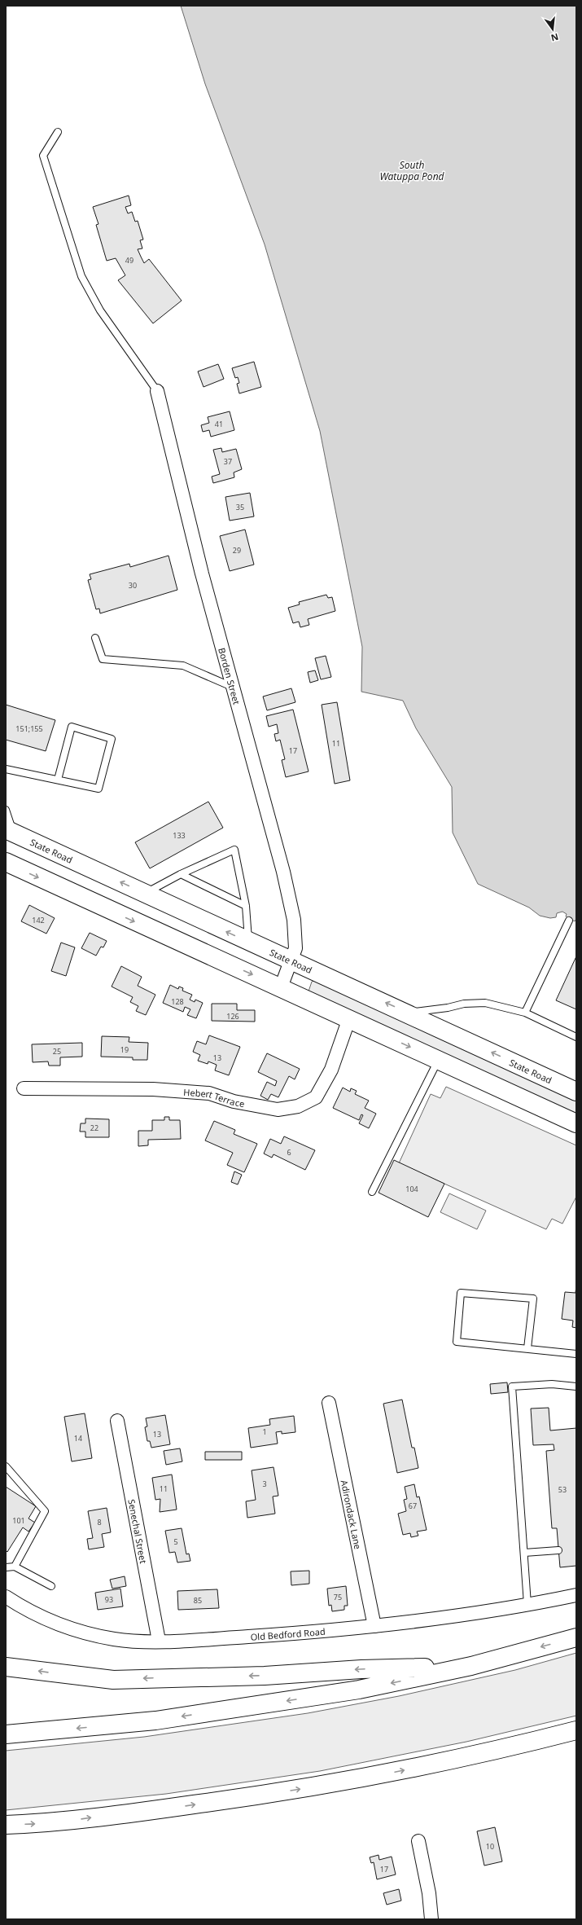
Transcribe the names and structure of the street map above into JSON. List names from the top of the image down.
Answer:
{
  "streets": {
    "main road": ["State Road"],
    "street": [
      "Borden Street",
      "Hebert Terrace",
      "Adirondack Lane",
      "Senechal Street",
      "Old Bedford Road"
    ]
  },
  "crossings": [
    ["Borden Street", "State Road"],
    ["Adirondack Lane", "Old Bedford Road"],
    ["Senechal Street", "Old Bedford Road"]
  ],
  "water": ["South Watuppa Pond"],
  "house_numbers": [
    "49",
    "41",
    "37",
    "35",
    "29",
    "30",
    "151;155",
    "11",
    "17",
    "133",
    "142",
    "128",
    "126",
    "19",
    "25",
    "13",
    "22",
    "6",
    "104",
    "1",
    "13",
    "14",
    "3",
    "11",
    "53",
    "67",
    "101",
    "8",
    "5",
    "75",
    "93",
    "85",
    "10",
    "17"
  ],
  "north": "bottom"
}
